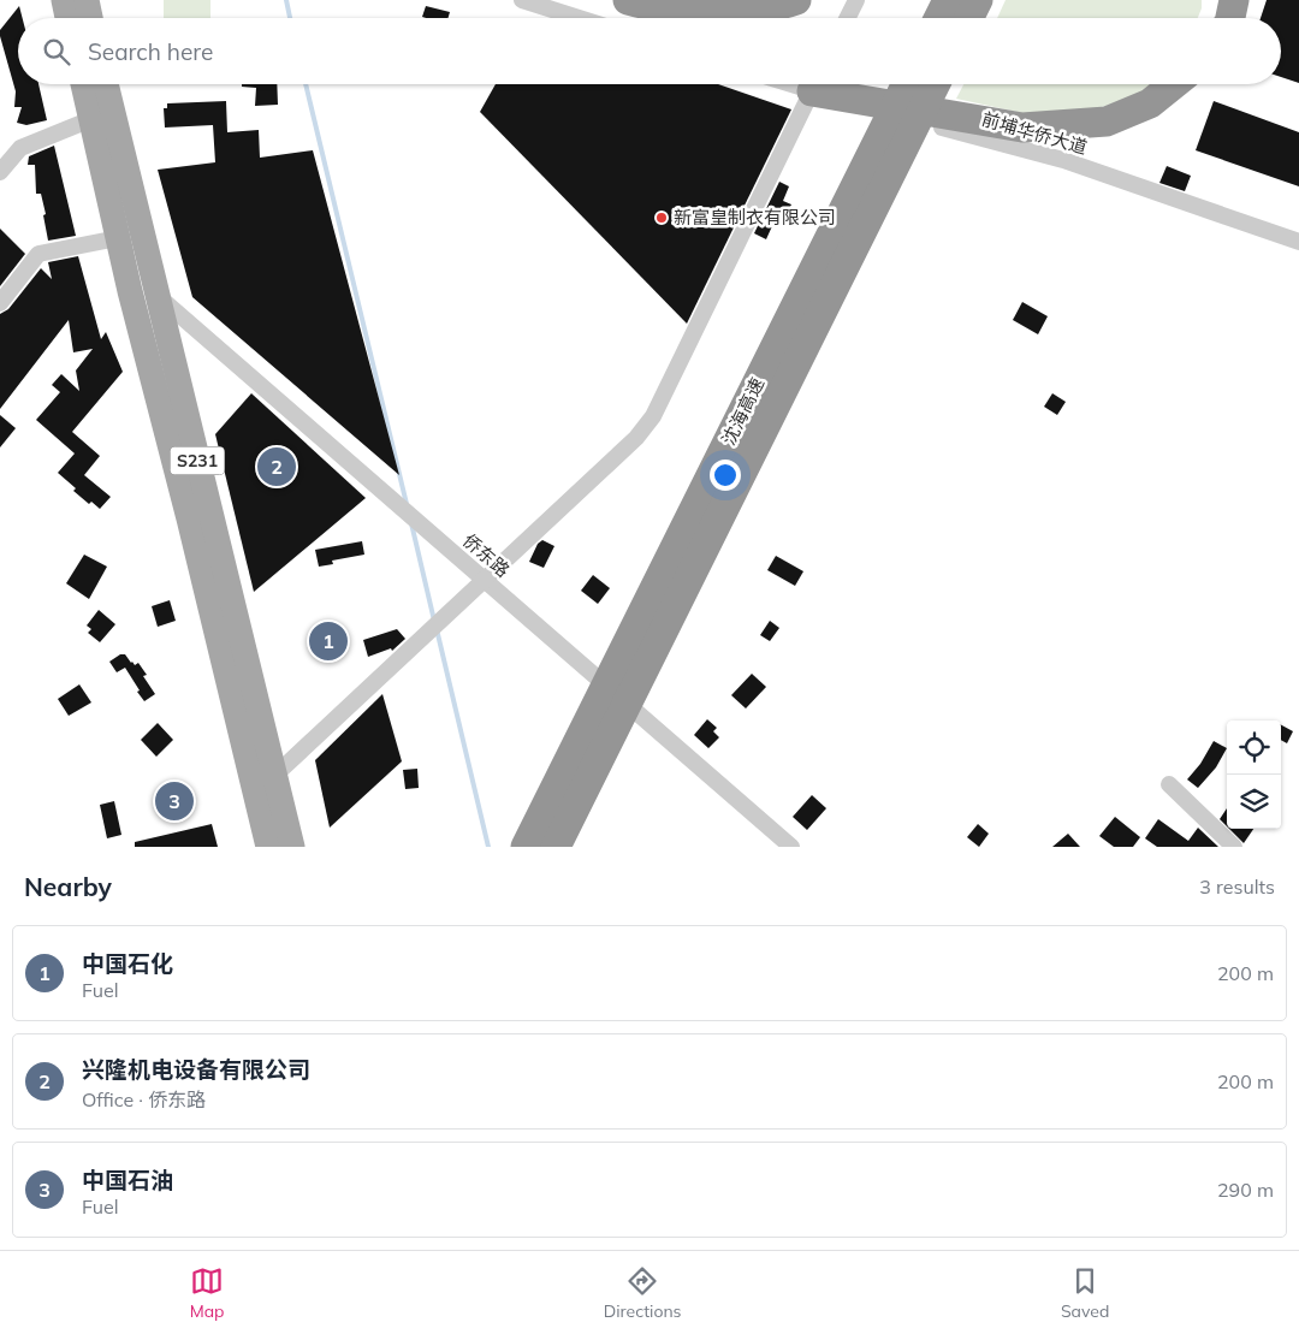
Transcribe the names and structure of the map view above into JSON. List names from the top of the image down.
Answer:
{
  "streets": {
    "highway": ["沈海高速"],
    "main road": ["S231"],
    "street": ["前埔华侨大道", "侨东路"]
  },
  "crossings": [
    ["S231", "侨东路"]
  ],
  "places": ["新富皇制衣有限公司"],
  "page": {
    "search": "Search here",
    "pins": ["2", "1", "3"],
    "heading": ["Nearby", "3 results"],
    "list": [
      {
        "mark": "1",
        "name": "中国石化",
        "note": "Fuel",
        "value": "200 m"
      },
      {
        "mark": "2",
        "name": "兴隆机电设备有限公司",
        "note": "Office · 侨东路",
        "value": "200 m"
      },
      {
        "mark": "3",
        "name": "中国石油",
        "note": "Fuel",
        "value": "290 m"
      }
    ],
    "nav": ["Map", "Directions", "Saved"]
  }
}
